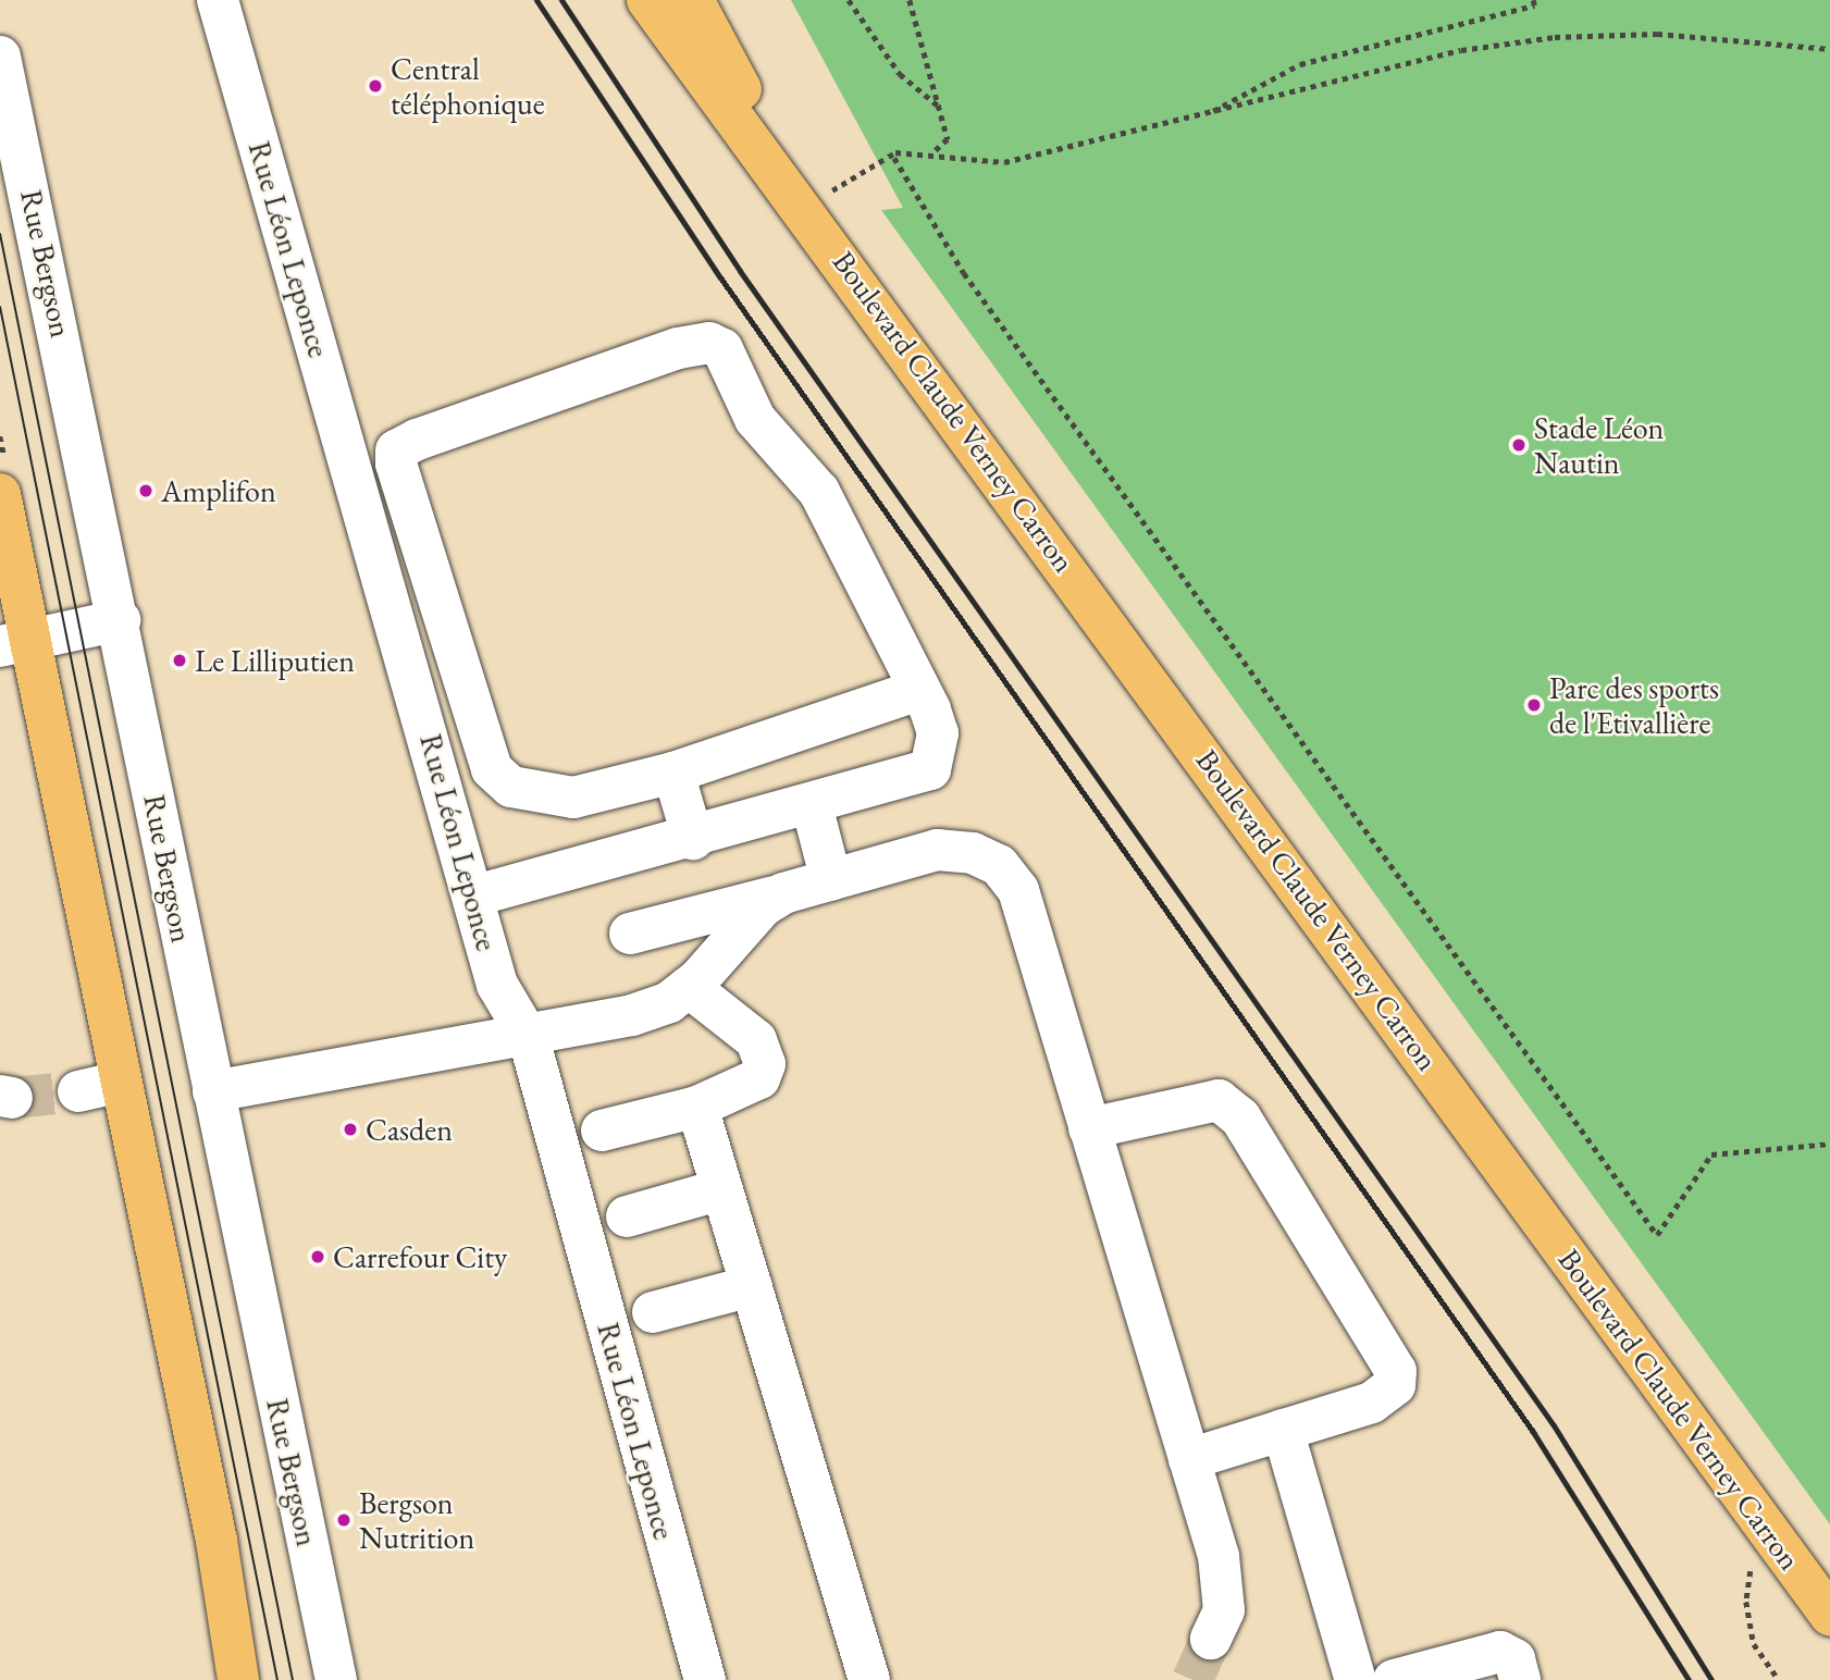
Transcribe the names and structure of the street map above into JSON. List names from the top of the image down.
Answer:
{
  "streets": {
    "main road": ["Boulevard Claude Verney Carron"],
    "street": ["Rue Léon Leponce", "Rue Bergson"]
  },
  "places": [
    "Central téléphonique",
    "Stade Léon Nautin",
    "Amplifon",
    "Le Lilliputien",
    "Parc des sports de l'Etivallière",
    "Casden",
    "Carrefour City",
    "Bergson Nutrition"
  ]
}
